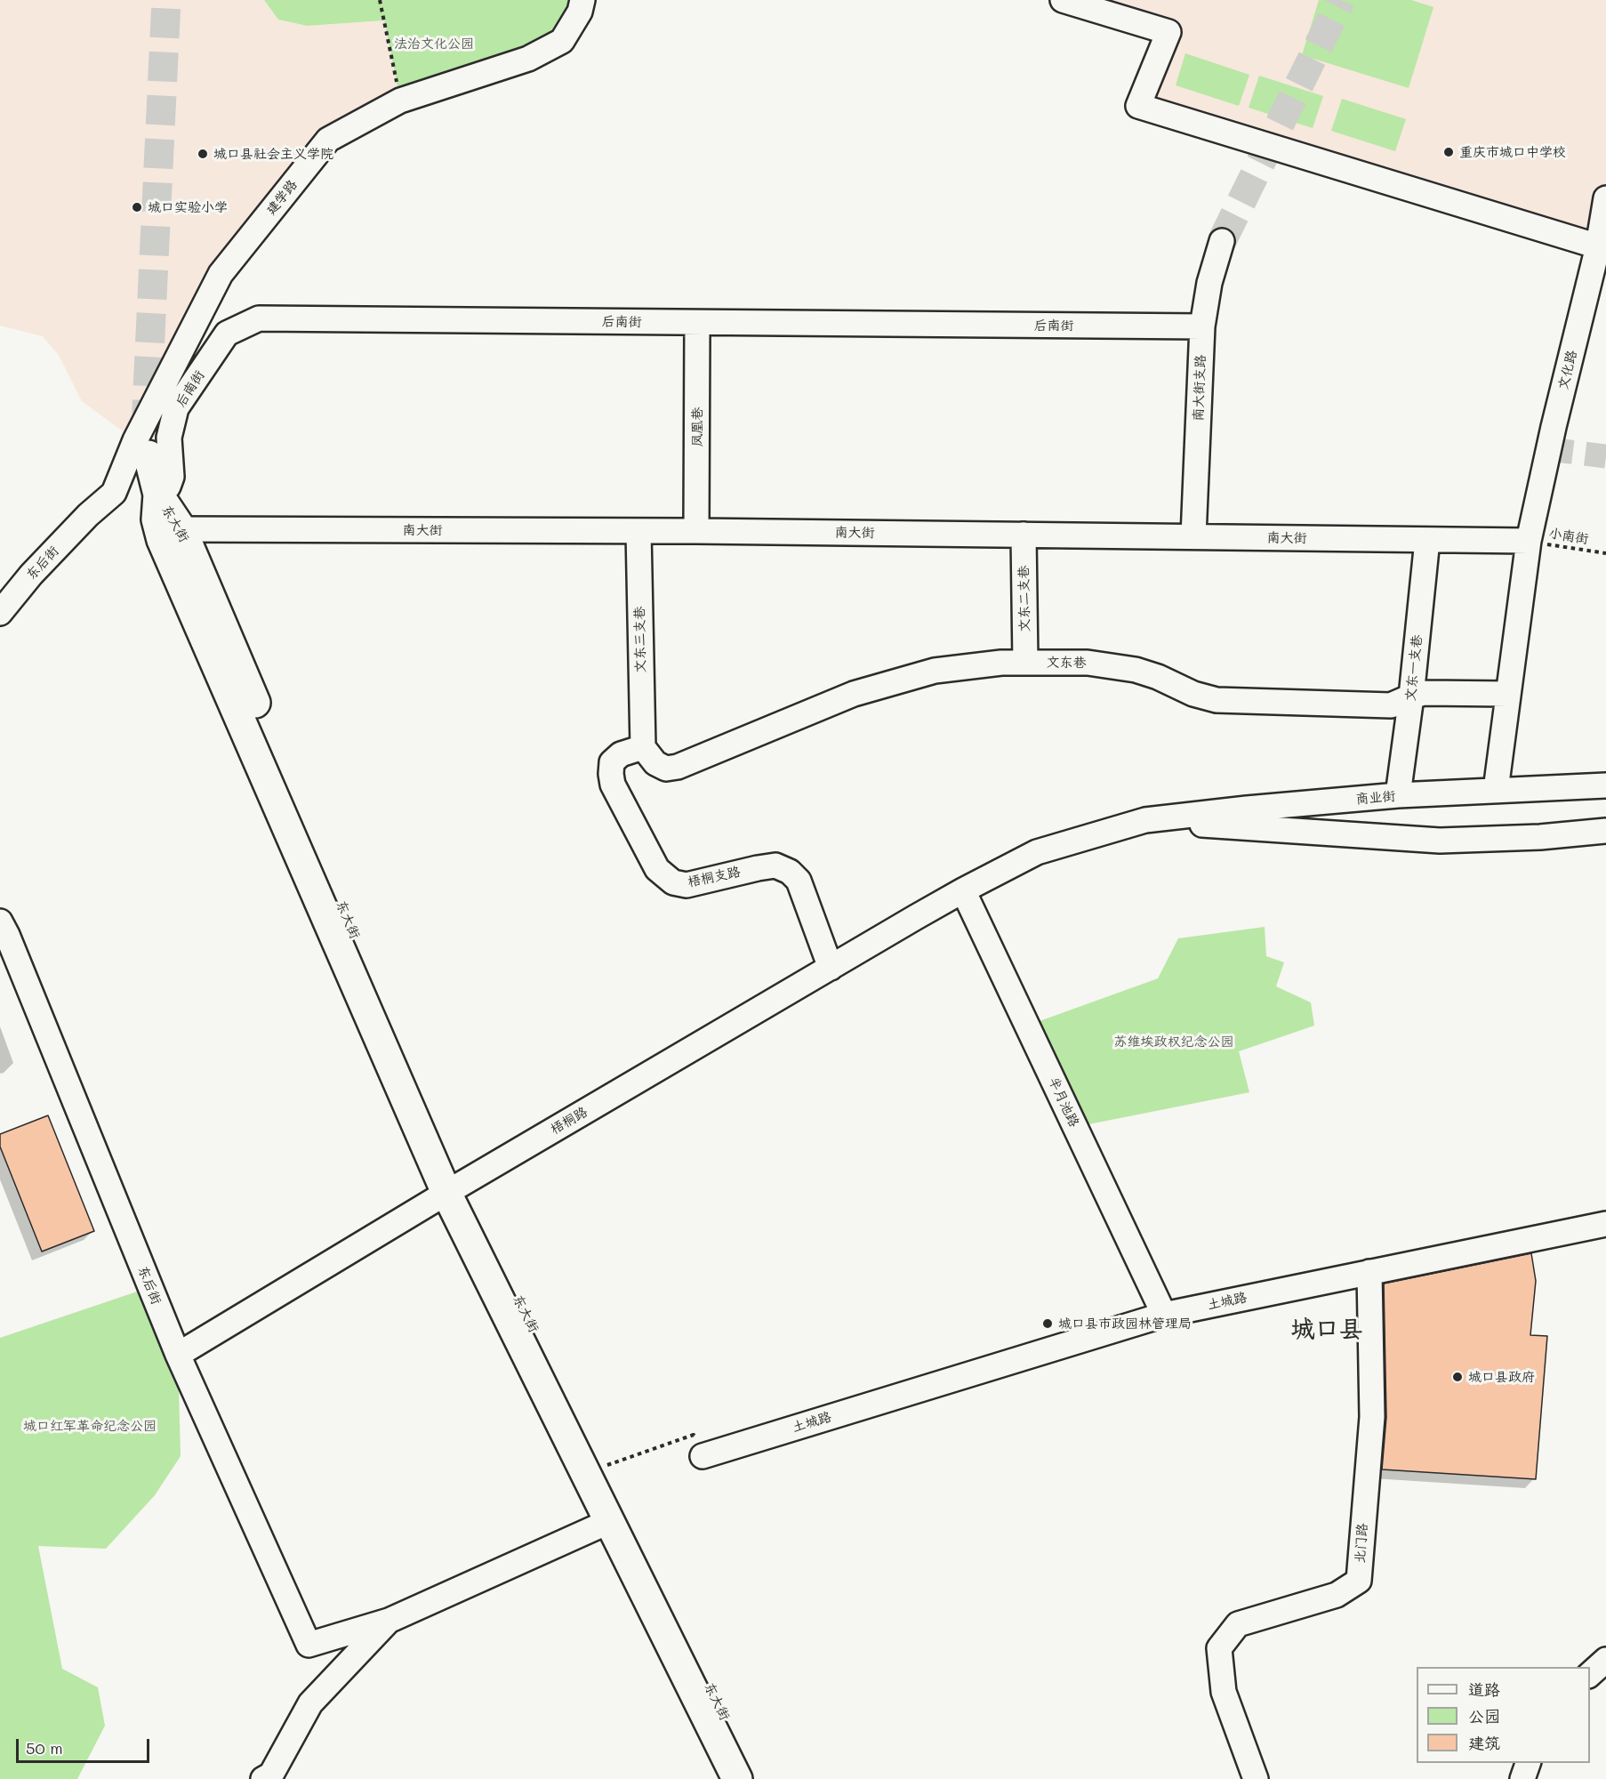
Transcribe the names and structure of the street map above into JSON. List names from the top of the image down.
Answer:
{
  "streets": {
    "main road": ["东大街"],
    "street": [
      "建学路",
      "后南街",
      "文化路",
      "南大街支路",
      "凤凰巷",
      "南大街",
      "东后街",
      "文东二支巷",
      "文东三支巷",
      "文东巷",
      "文东一支巷",
      "商业街",
      "梧桐支路",
      "半月池路",
      "梧桐路",
      "土城路",
      "北门路"
    ],
    "path": ["小南街"]
  },
  "crossings": [
    ["建学路", "东后街"],
    ["后南街", "南大街支路"],
    ["后南街", "凤凰巷"],
    ["后南街", "东大街"],
    ["文化路", "南大街"],
    ["文化路", "小南街"],
    ["文化路", "文东巷"],
    ["文化路", "商业街"],
    ["南大街支路", "南大街"],
    ["凤凰巷", "南大街"],
    ["东大街", "南大街"],
    ["东大街", "梧桐路"],
    ["南大街", "小南街"],
    ["南大街", "文东二支巷"],
    ["南大街", "文东三支巷"],
    ["南大街", "文东一支巷"],
    ["东后街", "梧桐路"],
    ["文东二支巷", "文东巷"],
    ["文东三支巷", "文东巷"],
    ["文东三支巷", "梧桐支路"],
    ["文东巷", "文东一支巷"],
    ["文东巷", "梧桐支路"],
    ["文东一支巷", "商业街"],
    ["商业街", "半月池路"],
    ["商业街", "梧桐路"],
    ["梧桐支路", "梧桐路"],
    ["半月池路", "梧桐路"],
    ["半月池路", "土城路"],
    ["土城路", "北门路"]
  ],
  "districts": ["城口县"],
  "parks": ["法治文化公园", "苏维埃政权纪念公园", "城口红军革命纪念公园"],
  "places": [
    "重庆市城口中学校",
    "城口县社会主义学院",
    "城口实验小学",
    "城口县市政园林管理局",
    "城口县政府"
  ],
  "legend": ["道路", "公园", "建筑"],
  "scale_bar": "50 m"
}
